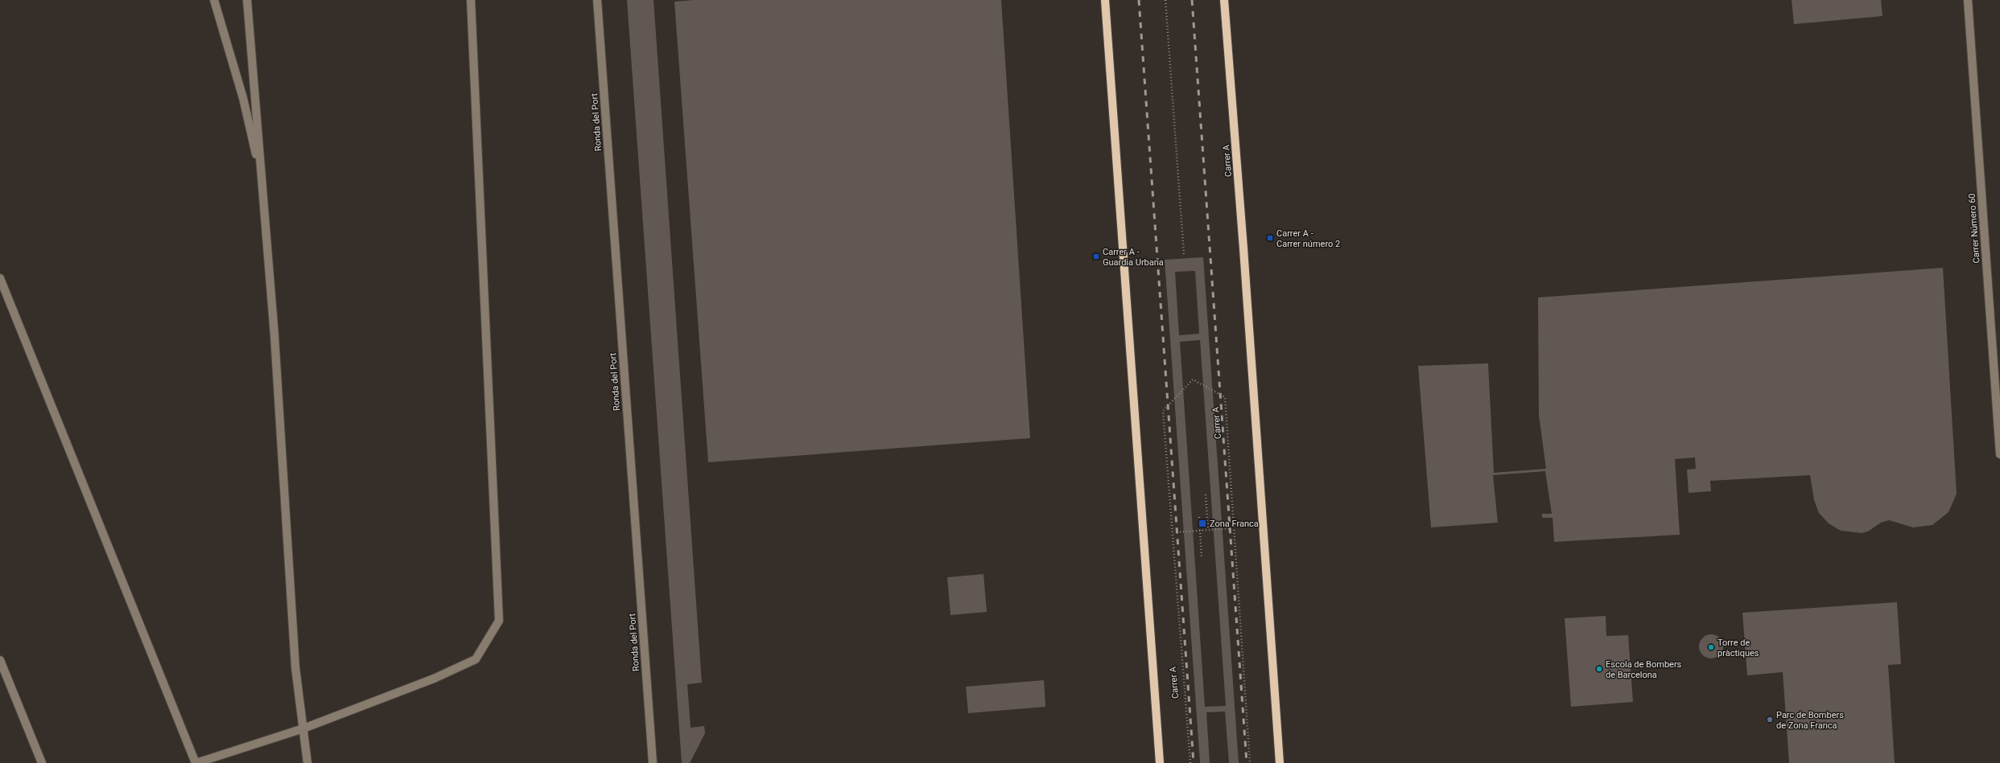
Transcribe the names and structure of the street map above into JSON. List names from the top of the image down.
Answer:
{
  "streets": {
    "main road": ["Carrer A"],
    "street": ["Ronda del Port", "Carrer Número 60"]
  },
  "places": {
    "transit": ["Carrer A - Carrer número 2", "Carrer A - Guardia Urbana", "Zona Franca"],
    "other": ["Torre de pràctiques", "Escola de Bombers de Barcelona", "Parc de Bombers de Zona Franca"]
  }
}
